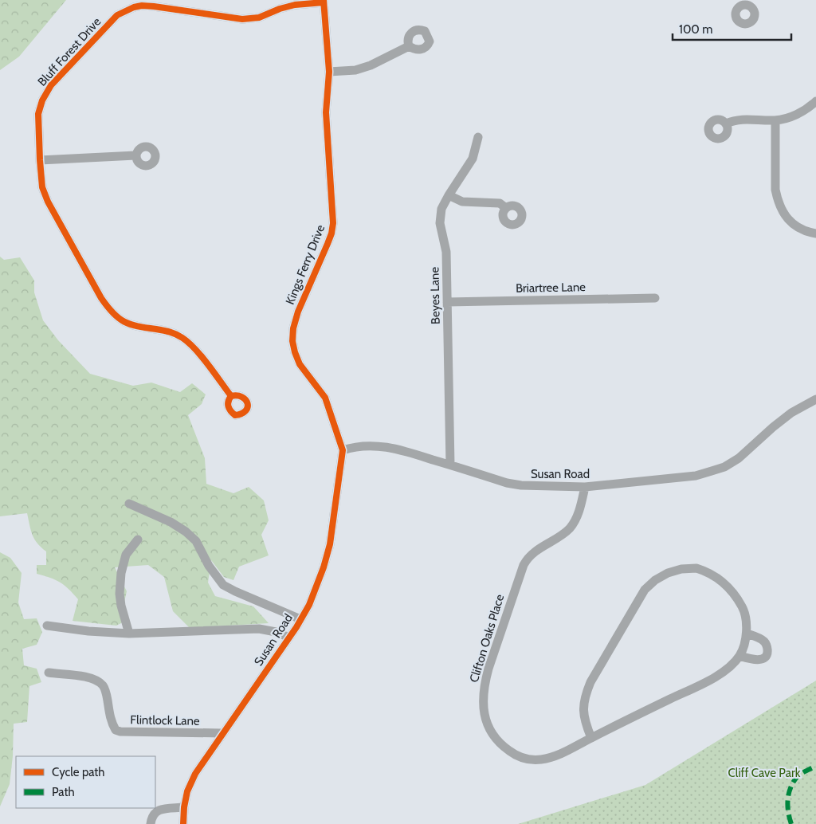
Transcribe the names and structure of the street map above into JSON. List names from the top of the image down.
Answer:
{
  "streets": {
    "street": [
      "Bluff Forest Drive",
      "Kings Ferry Drive",
      "Briartree Lane",
      "Beyes Lane",
      "Susan Road",
      "Clifton Oaks Place",
      "Flintlock Lane"
    ]
  },
  "crossings": [
    ["Bluff Forest Drive", "Kings Ferry Drive"],
    ["Kings Ferry Drive", "Susan Road"],
    ["Briartree Lane", "Beyes Lane"],
    ["Beyes Lane", "Susan Road"],
    ["Susan Road", "Clifton Oaks Place"],
    ["Susan Road", "Flintlock Lane"]
  ],
  "parks": ["Cliff Cave Park"],
  "legend": ["Cycle path", "Path"],
  "scale_bar": "100 m"
}
